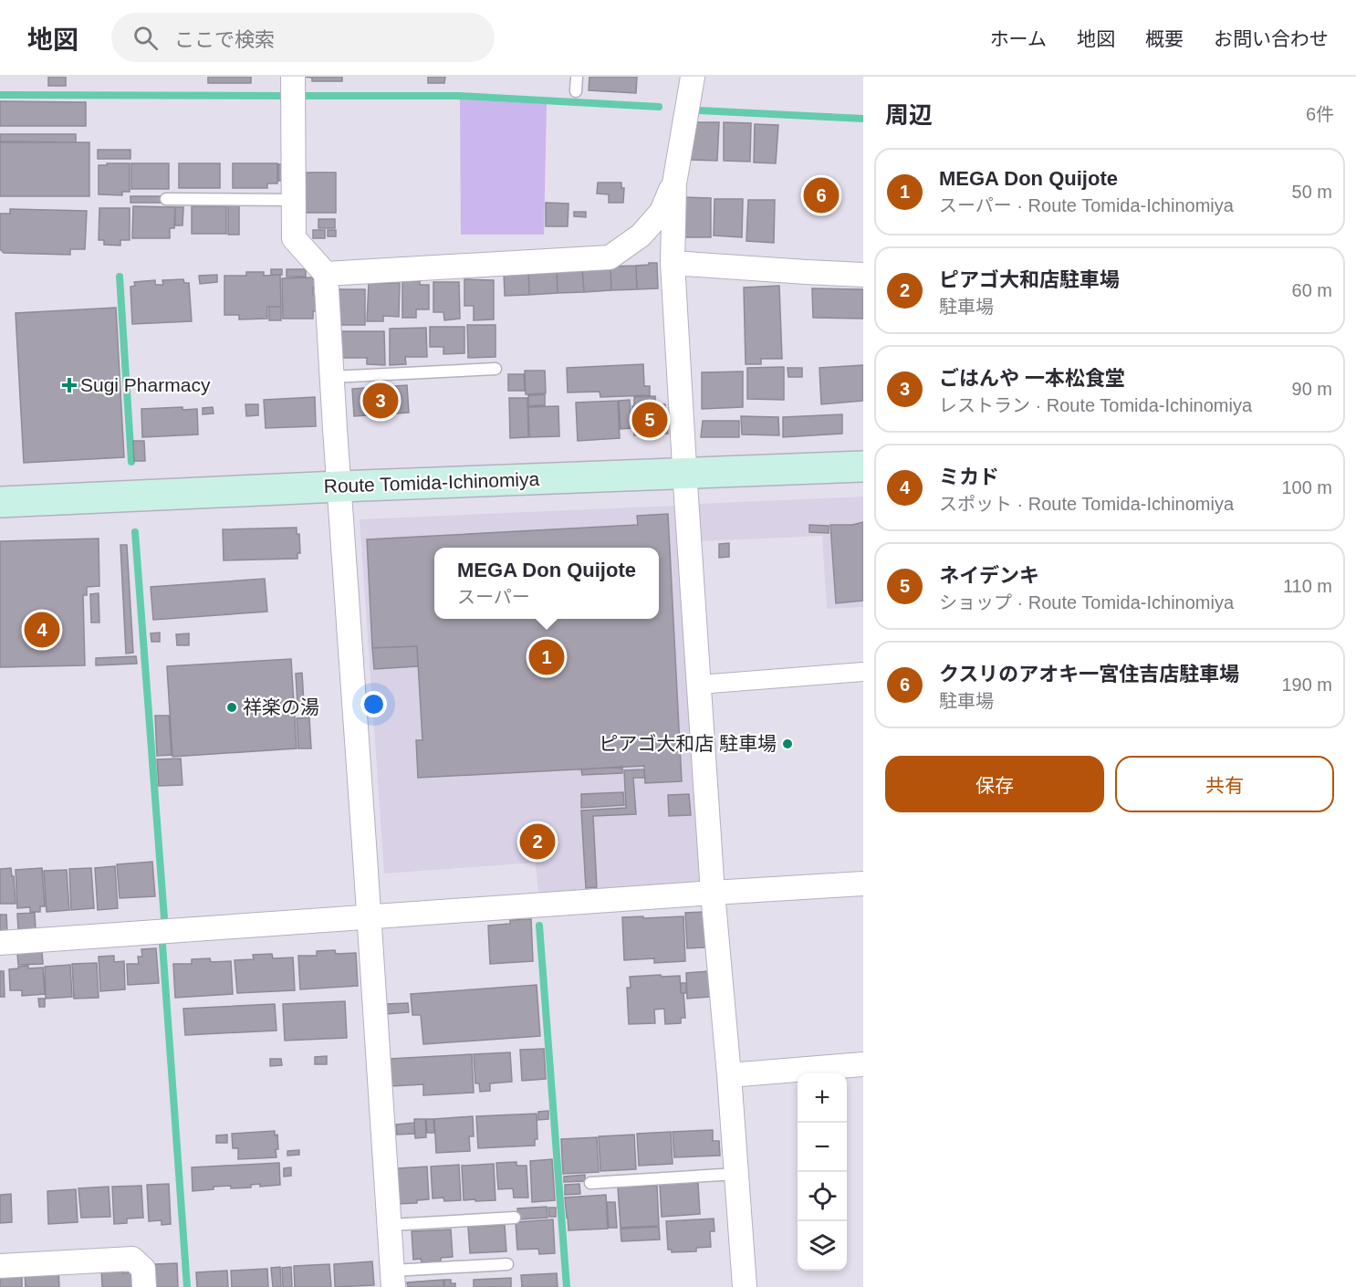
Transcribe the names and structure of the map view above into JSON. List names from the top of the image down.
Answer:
{
  "streets": {
    "main road": ["Route Tomida-Ichinomiya"]
  },
  "places": {
    "health": ["Sugi Pharmacy"],
    "other": ["祥楽の湯", "ピアゴ大和店 駐車場"]
  },
  "page": {
    "header": "地図",
    "search": "ここで検索",
    "nav": [
      "ホーム",
      "地図",
      "概要",
      "お問い合わせ"
    ],
    "heading": ["周辺", "6件"],
    "list": [
      {
        "mark": "1",
        "name": "MEGA Don Quijote",
        "note": "スーパー · Route Tomida-Ichinomiya",
        "value": "50 m"
      },
      {
        "mark": "2",
        "name": "ピアゴ大和店駐車場",
        "note": "駐車場",
        "value": "60 m"
      },
      {
        "mark": "3",
        "name": "ごはんや 一本松食堂",
        "note": "レストラン · Route Tomida-Ichinomiya",
        "value": "90 m"
      },
      {
        "mark": "4",
        "name": "ミカド",
        "note": "スポット · Route Tomida-Ichinomiya",
        "value": "100 m"
      },
      {
        "mark": "5",
        "name": "ネイデンキ",
        "note": "ショップ · Route Tomida-Ichinomiya",
        "value": "110 m"
      },
      {
        "mark": "6",
        "name": "クスリのアオキ一宮住吉店駐車場",
        "note": "駐車場",
        "value": "190 m"
      }
    ],
    "pins": [
      "6",
      "3",
      "5",
      "4",
      "1",
      "2"
    ],
    "popup": ["MEGA Don Quijote", "スーパー"],
    "buttons": ["保存", "共有"],
    "map_buttons": ["+", "−"]
  }
}
